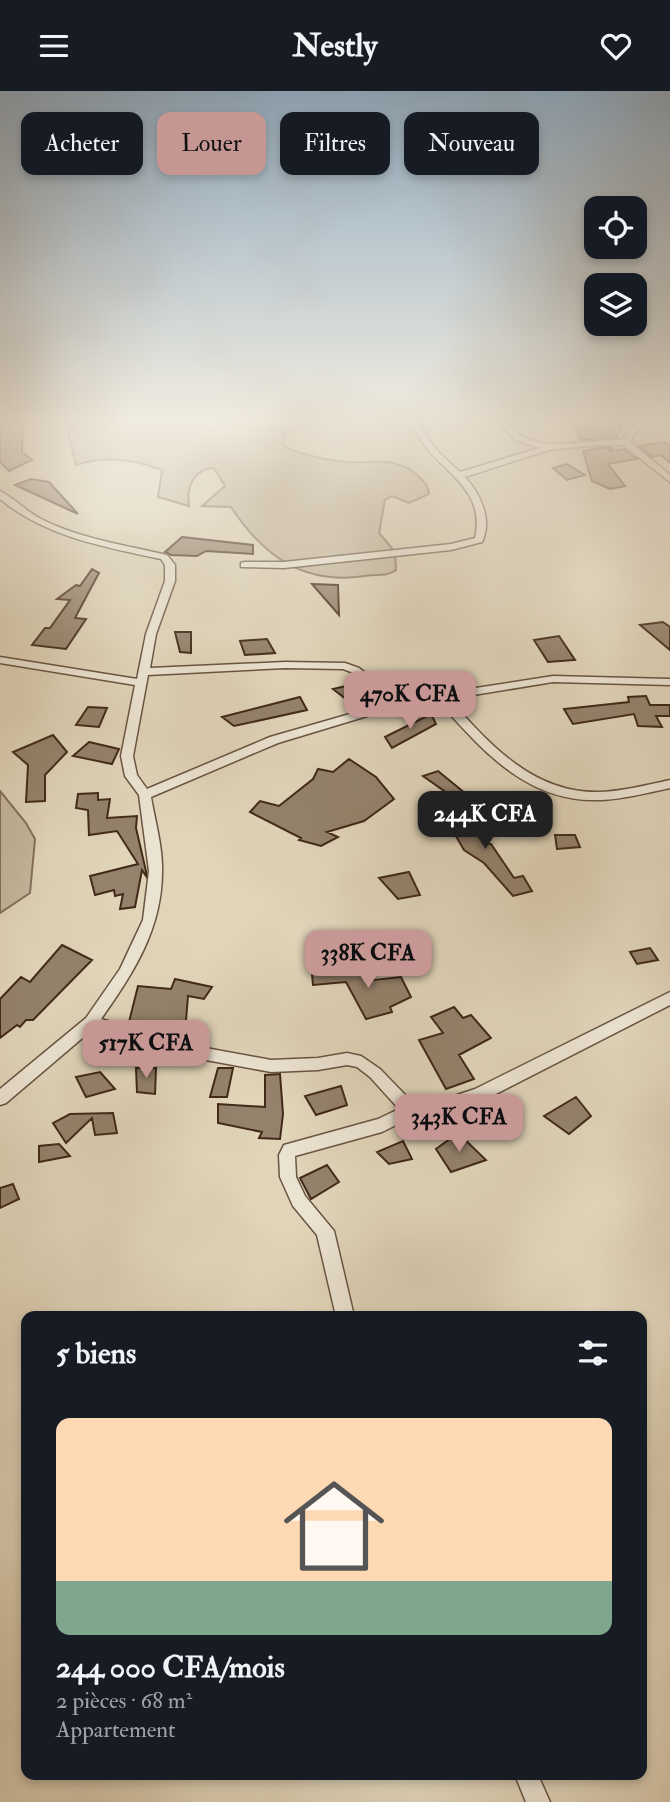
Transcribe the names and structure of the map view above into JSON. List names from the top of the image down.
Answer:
{
  "page": {
    "header": "Nestly",
    "chip": [
      "Acheter",
      "Louer",
      "Filtres",
      "Nouveau"
    ],
    "price": [
      "470K CFA",
      "244K CFA",
      "338K CFA",
      "517K CFA",
      "343K CFA"
    ],
    "heading": "5 biens",
    "list": [
      {
        "name": "244 000 CFA/mois",
        "note": "2 pièces · 68 m² · Appartement"
      }
    ]
  }
}
